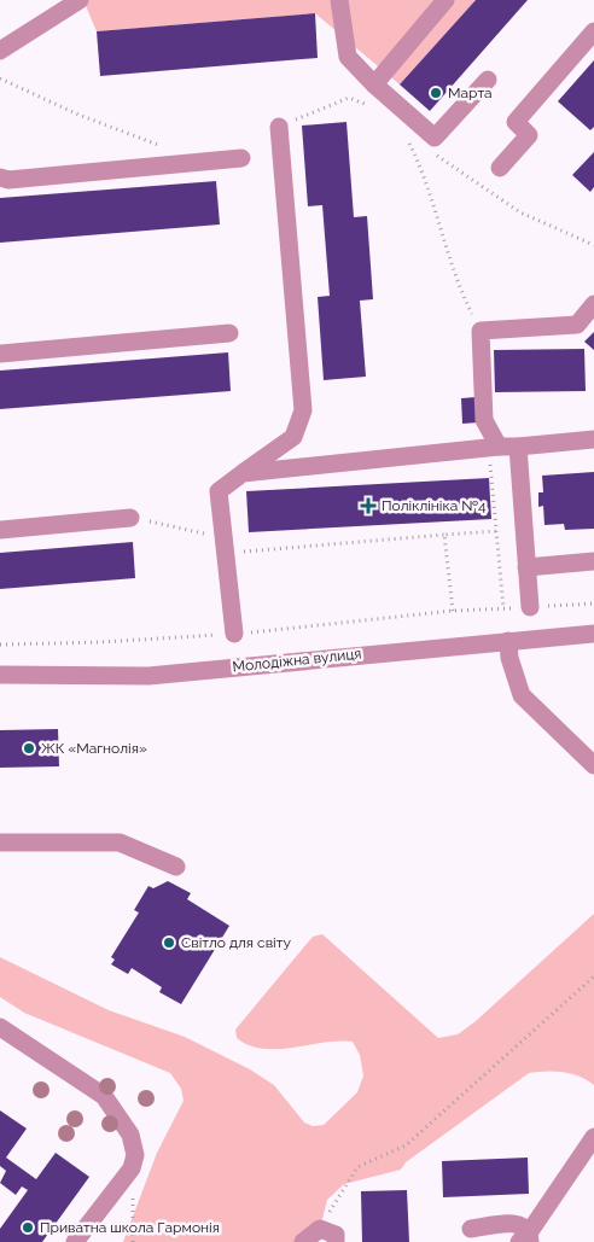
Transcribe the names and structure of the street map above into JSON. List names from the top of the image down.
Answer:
{
  "streets": {
    "street": ["Молодіжна вулиця"]
  },
  "places": {
    "other": [
      "Марта",
      "ЖК «Магнолія»",
      "Світло для світу",
      "Приватна школа Гармонія"
    ],
    "health": ["Поліклініка №4"]
  }
}
